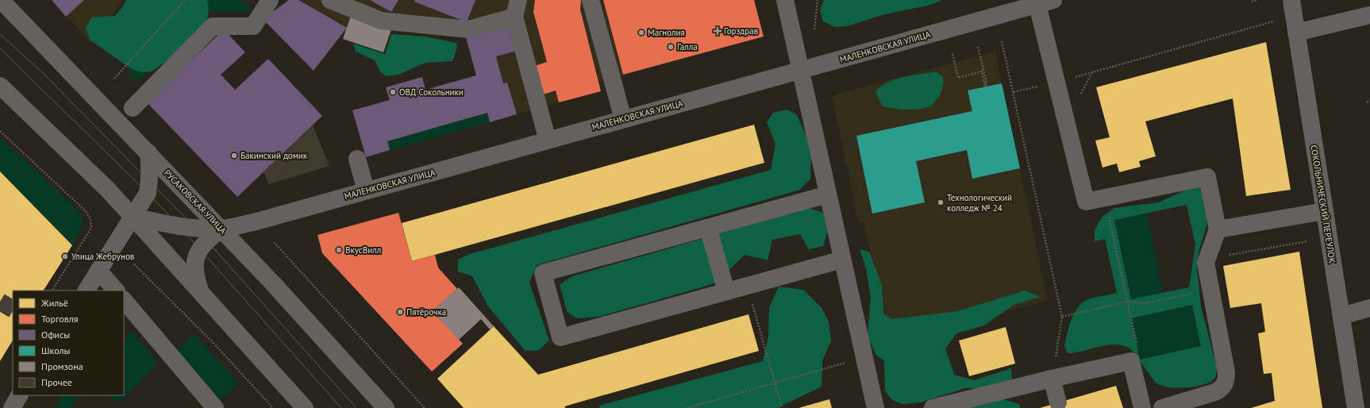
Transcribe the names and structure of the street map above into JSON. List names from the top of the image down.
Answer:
{
  "streets": {
    "main road": ["РУСАКОВСКАЯ УЛИЦА"],
    "street": ["МАЛЕНКОВСКАЯ УЛИЦА", "СОКОЛЬНИЧЕСКИЙ ПЕРЕУЛОК"]
  },
  "crossings": [
    ["МАЛЕНКОВСКАЯ УЛИЦА", "РУСАКОВСКАЯ УЛИЦА"]
  ],
  "places": {
    "health": ["Горздрав"],
    "other": [
      "Магнолия",
      "Галла",
      "ОВД Сокольники",
      "Бакинский домик",
      "Технологический колледж № 24",
      "ВкусВилл",
      "Улица Жебрунов",
      "Пятёрочка"
    ]
  },
  "legend": [
    "Жильё",
    "Торговля",
    "Офисы",
    "Школы",
    "Промзона",
    "Прочее"
  ]
}
